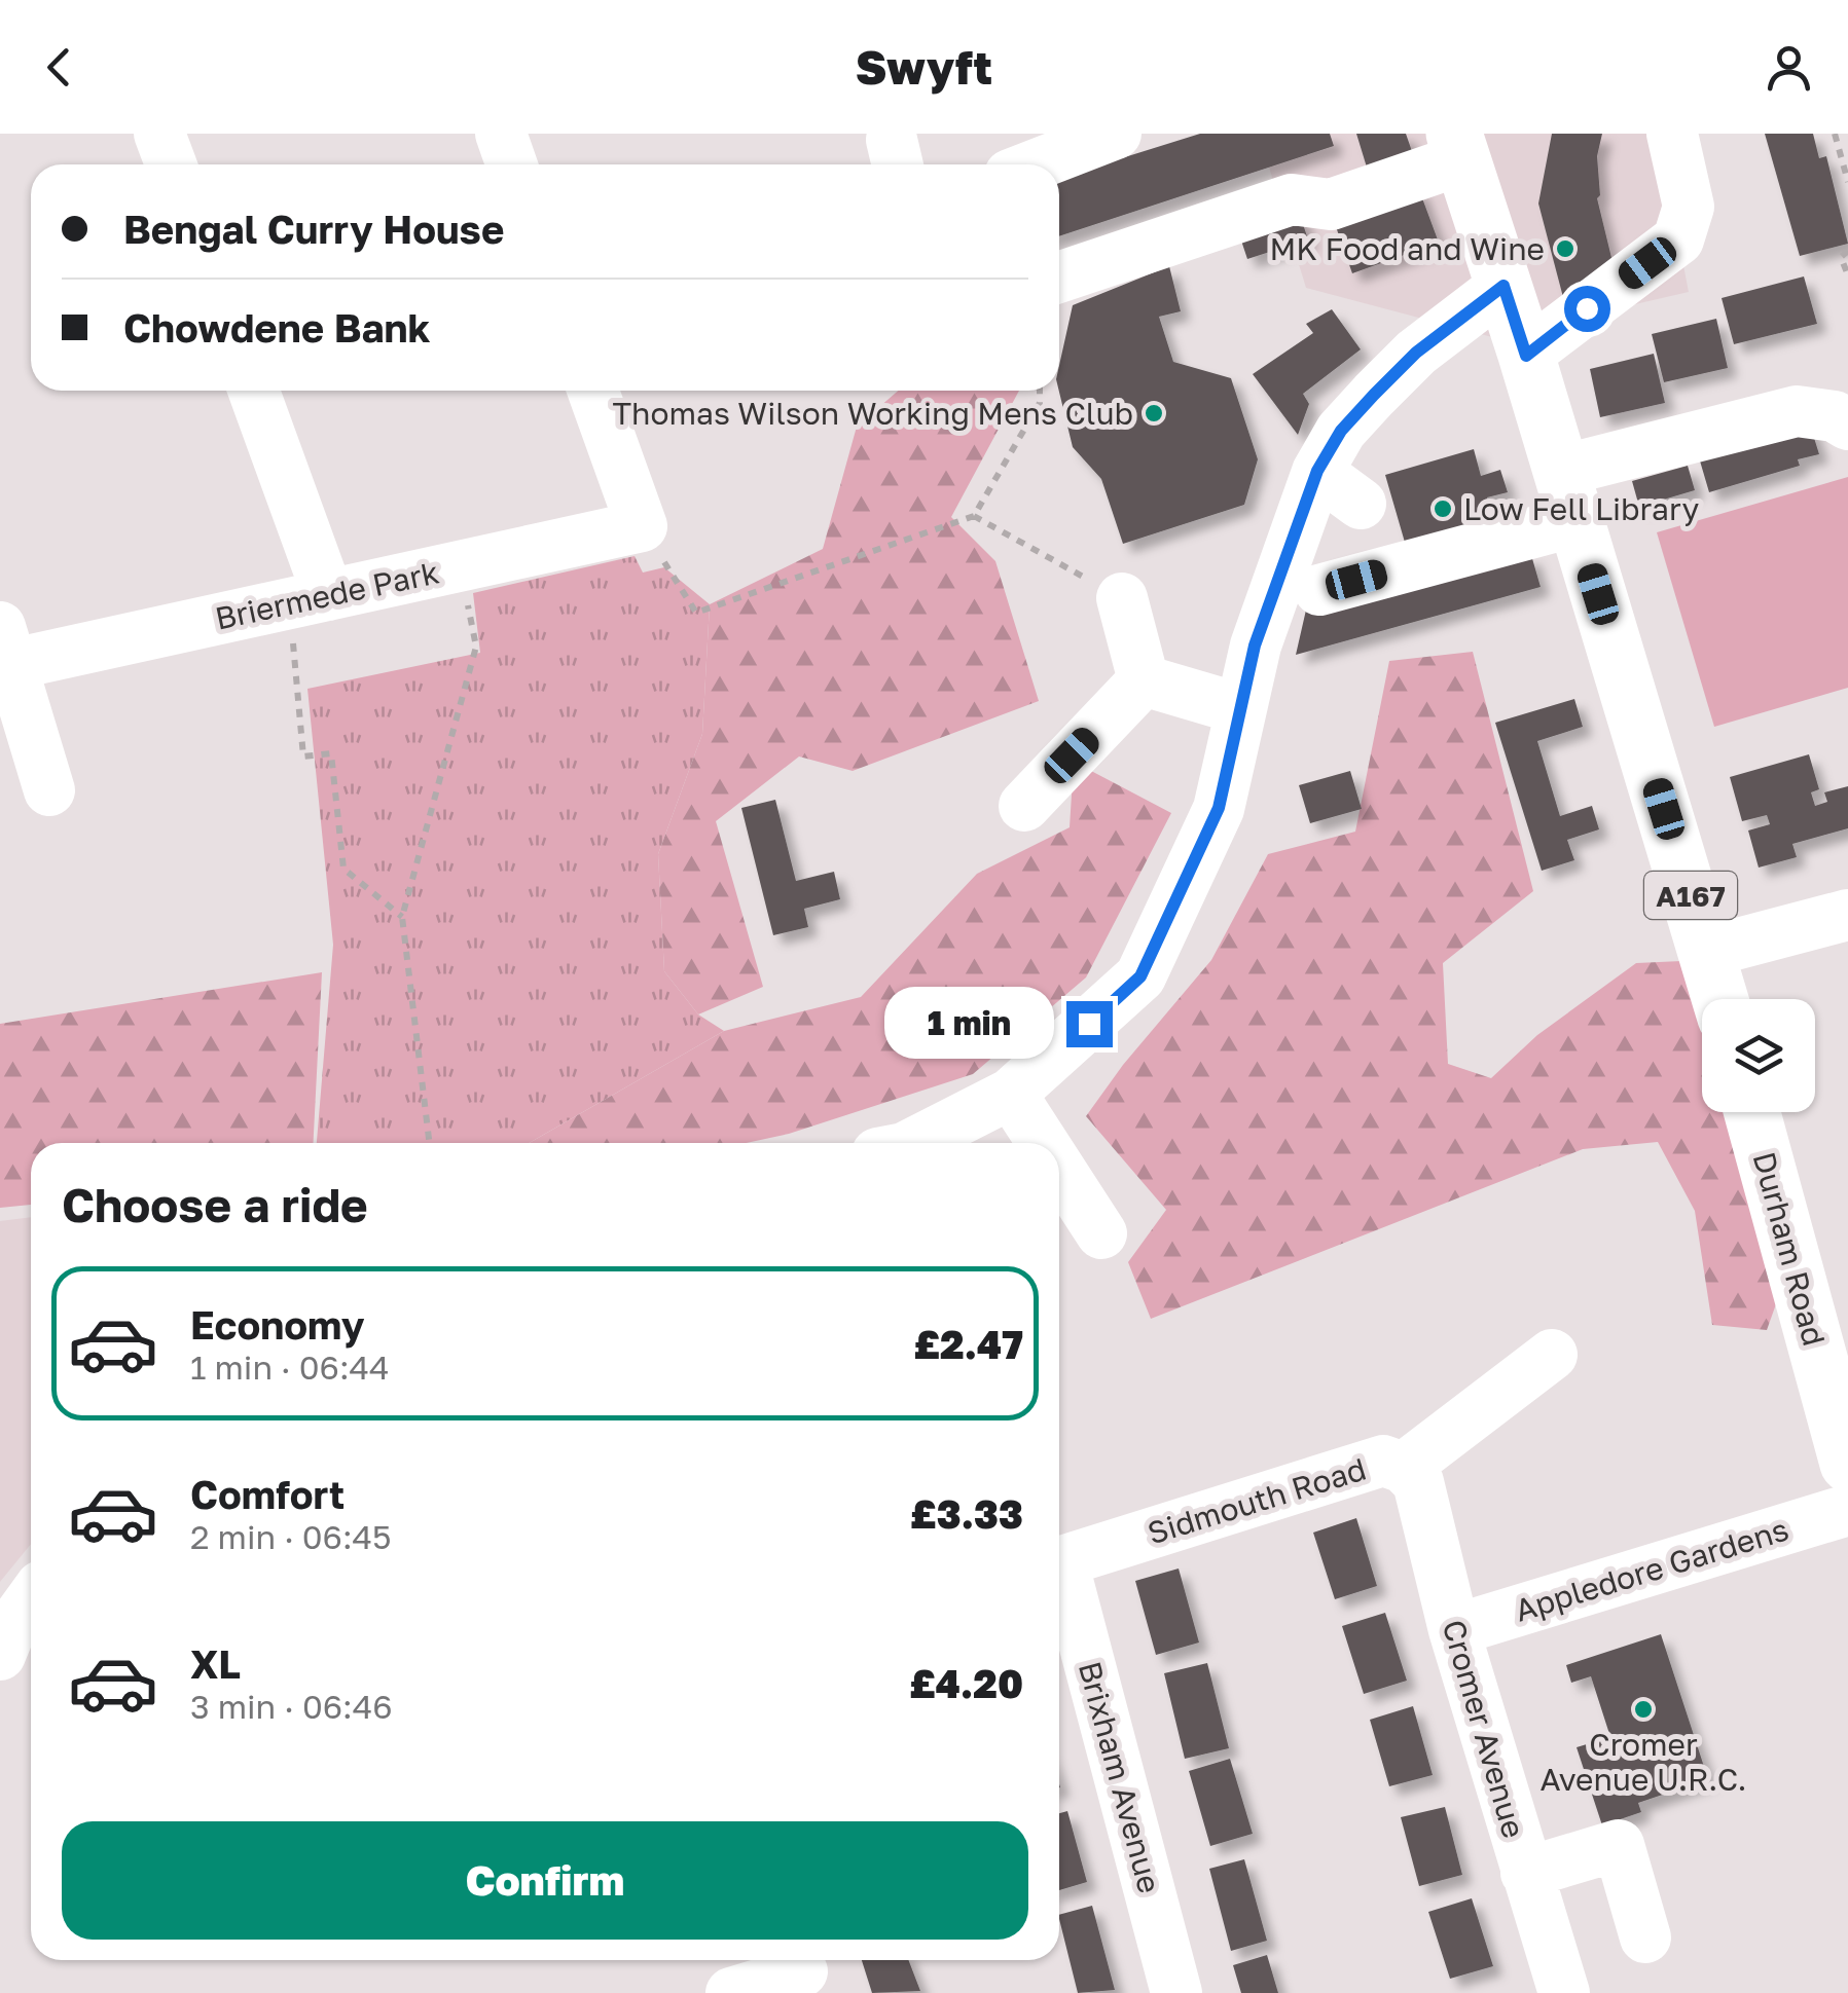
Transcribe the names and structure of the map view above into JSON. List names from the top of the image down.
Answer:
{
  "streets": {
    "main road": ["A167", "Durham Road"],
    "street": [
      "Briermede Park",
      "Sidmouth Road",
      "Appledore Gardens",
      "Cromer Avenue",
      "Brixham Avenue"
    ]
  },
  "crossings": [
    ["Sidmouth Road", "Cromer Avenue"],
    ["Appledore Gardens", "Cromer Avenue"]
  ],
  "places": [
    "MK Food and Wine",
    "Thomas Wilson Working Mens Club",
    "Low Fell Library",
    "Cromer Avenue U.R.C."
  ],
  "page": {
    "header": "Swyft",
    "banner": ["Bengal Curry House", "Chowdene Bank"],
    "bubble": "1 min",
    "heading": "Choose a ride",
    "list": [
      {
        "name": "Economy",
        "note": "1 min · 06:44",
        "value": "£2.47"
      },
      {
        "name": "Comfort",
        "note": "2 min · 06:45",
        "value": "£3.33"
      },
      {
        "name": "XL",
        "note": "3 min · 06:46",
        "value": "£4.20"
      }
    ],
    "buttons": "Confirm"
  }
}
